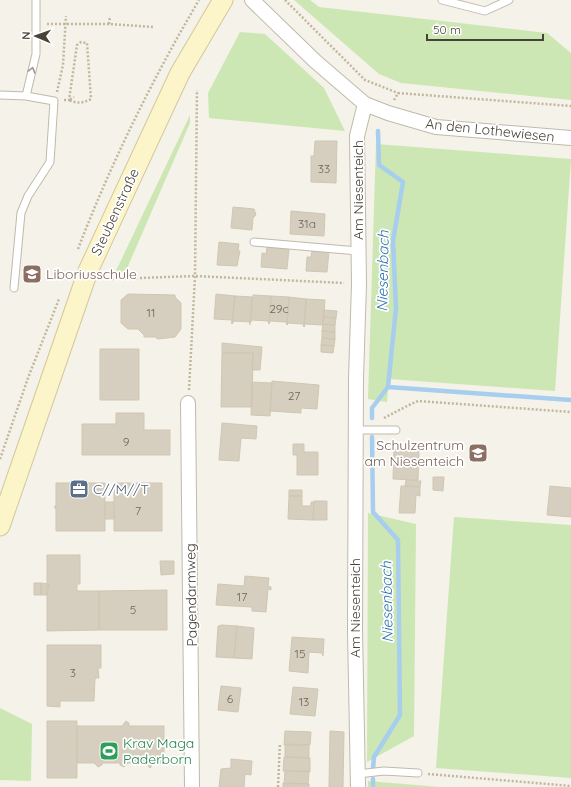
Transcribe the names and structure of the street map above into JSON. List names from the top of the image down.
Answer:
{
  "streets": {
    "street": [
      "An den Lothewiesen",
      "Am Niesenteich",
      "Steubenstraße",
      "Pagendarmweg"
    ]
  },
  "crossings": [
    ["An den Lothewiesen", "Am Niesenteich"]
  ],
  "water": ["Niesenbach"],
  "places": {
    "school or university": ["Liboriusschule", "Schulzentrum am Niesenteich"],
    "office": ["C//M//T"],
    "sports": ["Krav Maga Paderborn"]
  },
  "house_numbers": [
    "33",
    "31a",
    "29c",
    "11",
    "27",
    "9",
    "7",
    "17",
    "5",
    "15",
    "3",
    "6",
    "13"
  ],
  "scale_bar": "50 m",
  "north": "left"
}
